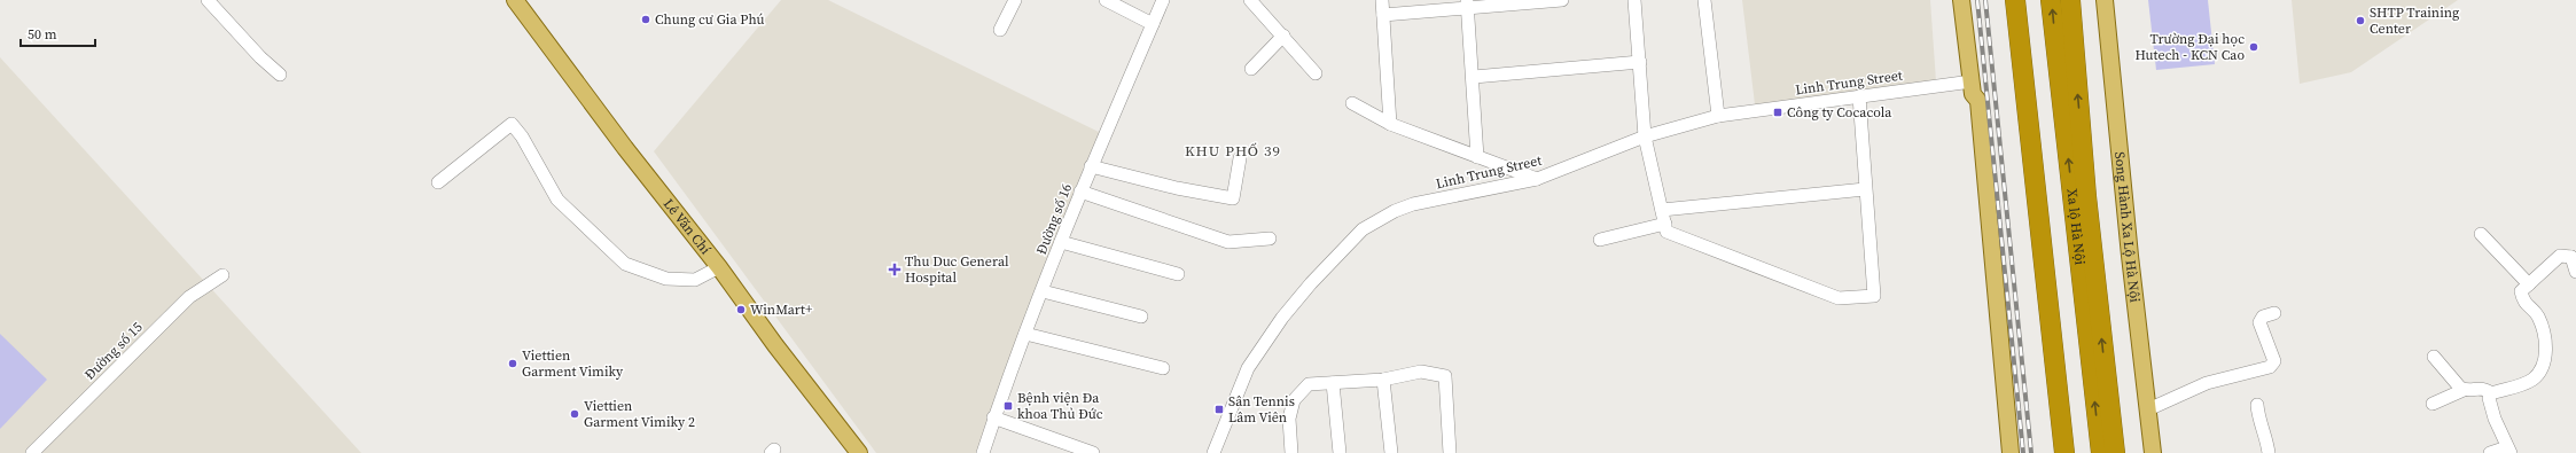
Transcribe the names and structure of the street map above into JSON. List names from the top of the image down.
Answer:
{
  "streets": {
    "highway": ["Xa lộ Hà Nội"],
    "main road": ["Lê Văn Chí", "Song Hành Xa Lộ Hà Nội"],
    "street": ["Linh Trung Street", "Đường số 16", "Đường số 15"]
  },
  "districts": ["KHU PHỐ 39"],
  "places": {
    "other": [
      "Chung cư Gia Phú",
      "SHTP Training Center",
      "Trường Đại học Hutech - KCN Cao",
      "WinMart+",
      "Viettien Garment Vimiky",
      "Viettien Garment Vimiky 2"
    ],
    "transit": ["Công ty Cocacola", "Bệnh viện Đa khoa Thủ Đức", "Sân Tennis Lâm Viên"],
    "health": ["Thu Duc General Hospital"]
  },
  "scale_bar": "50 m"
}
